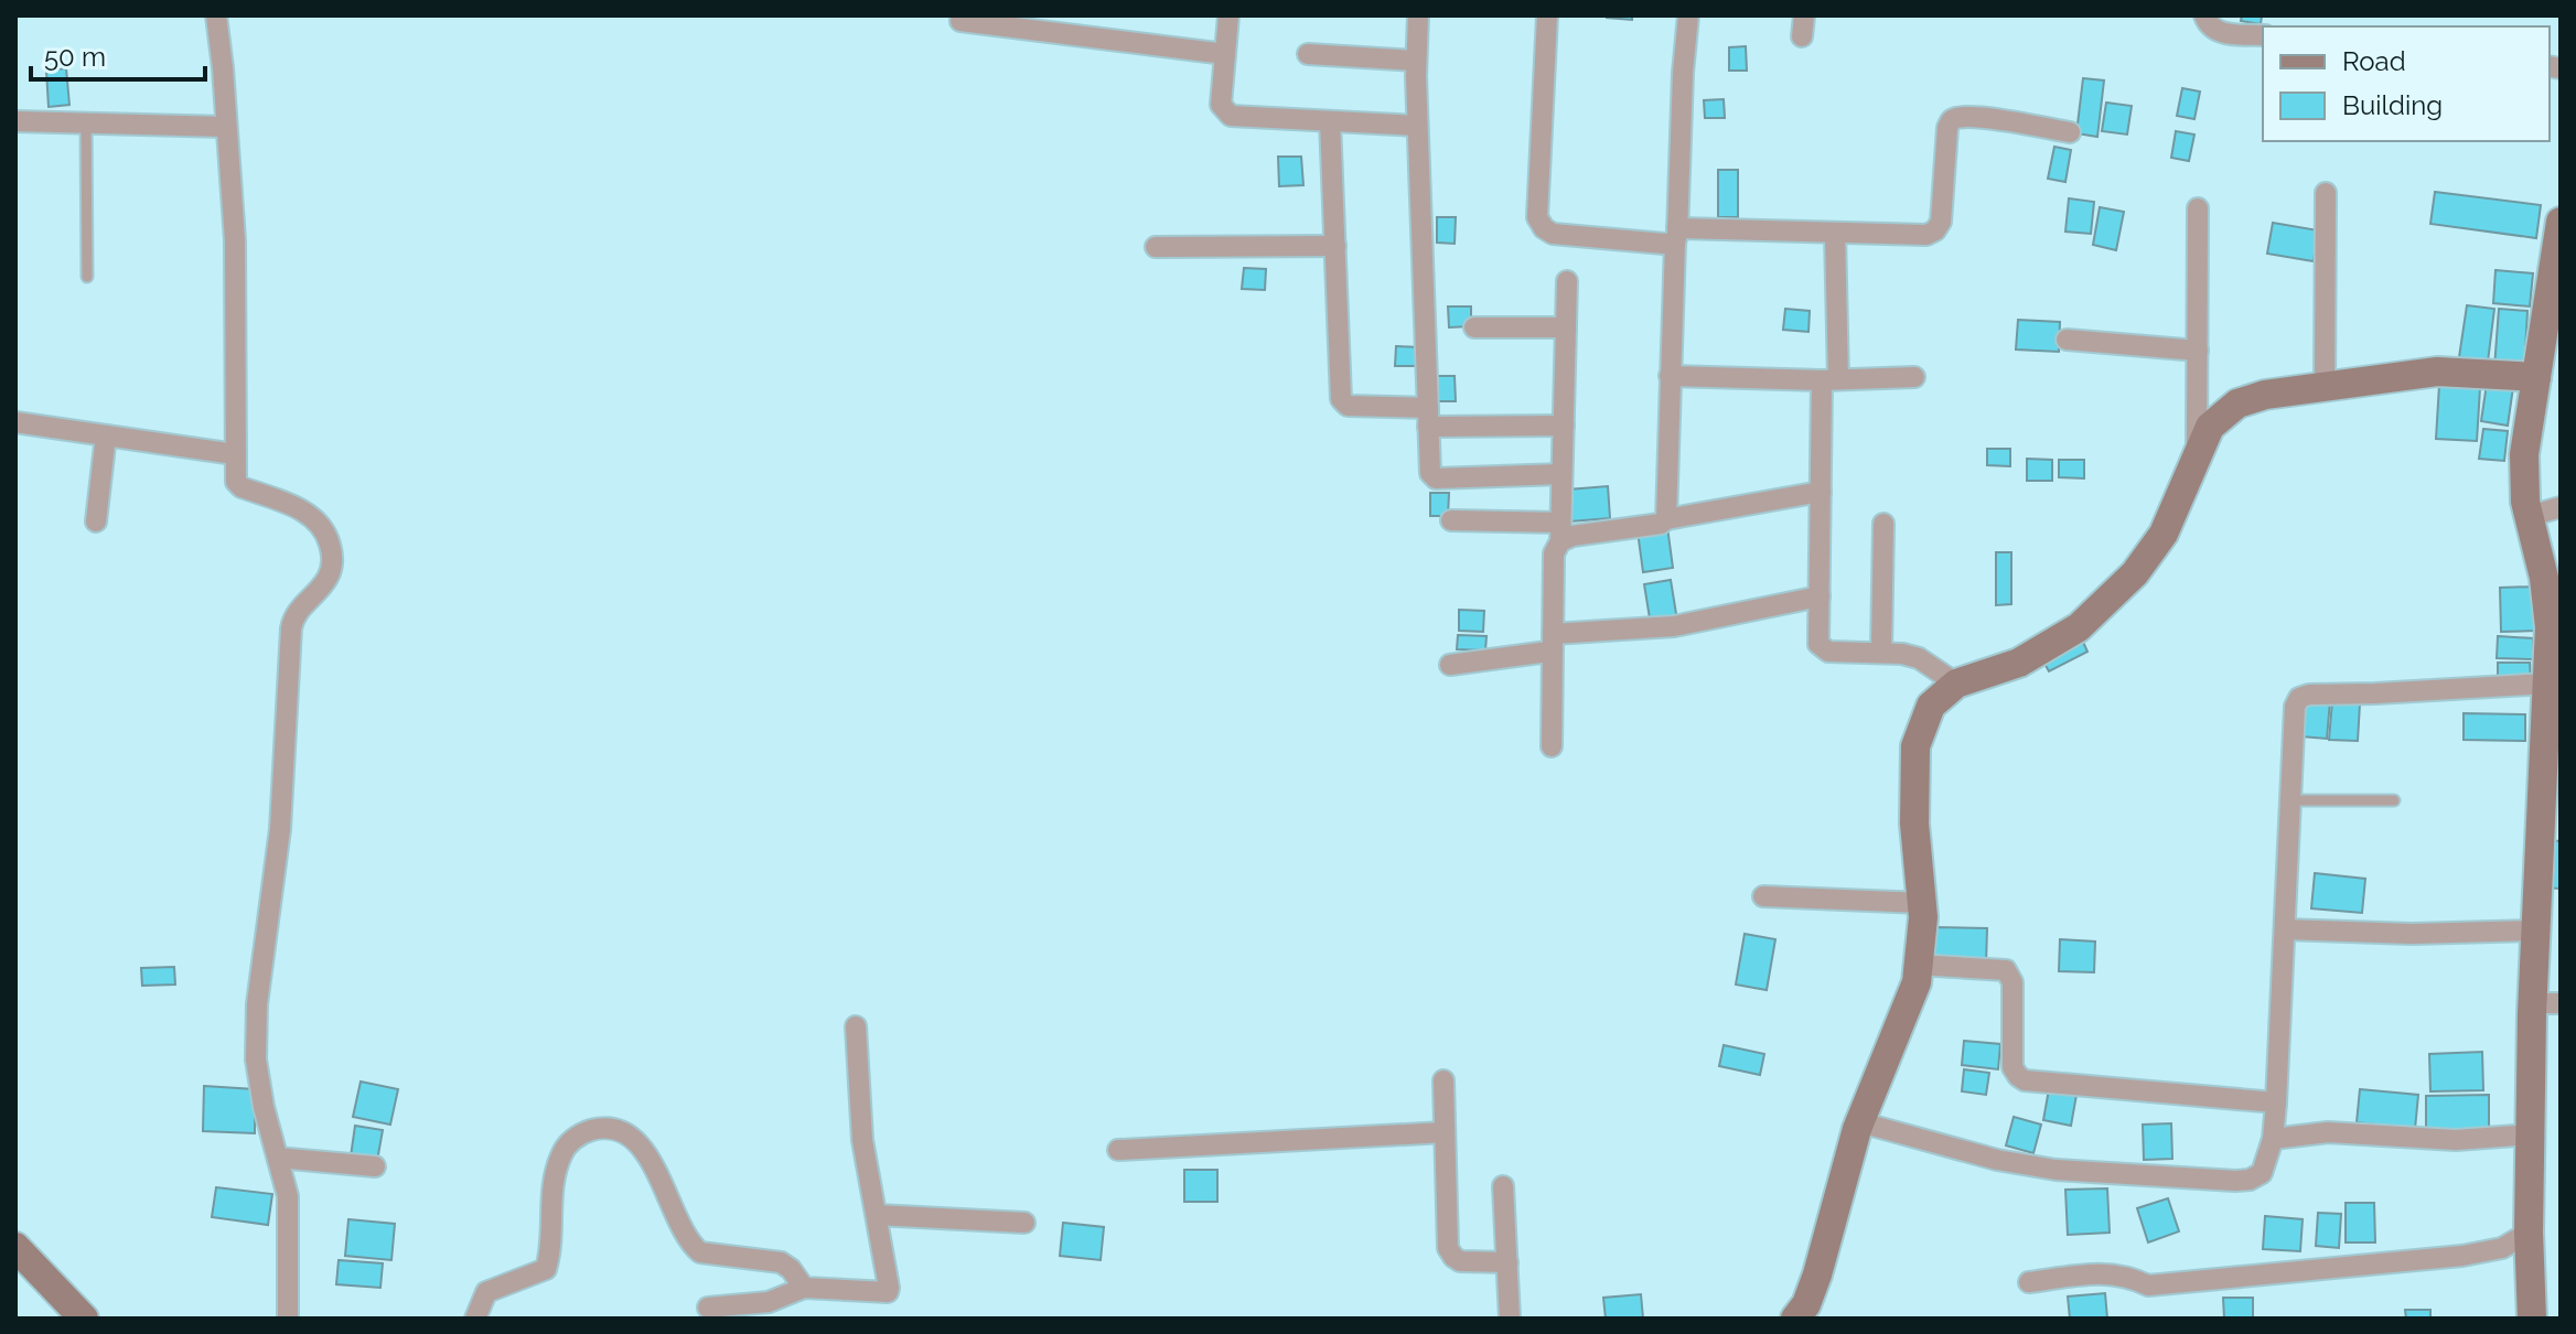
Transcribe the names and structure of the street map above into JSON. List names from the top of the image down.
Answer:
{
  "legend": ["Road", "Building"],
  "scale_bar": "50 m"
}
